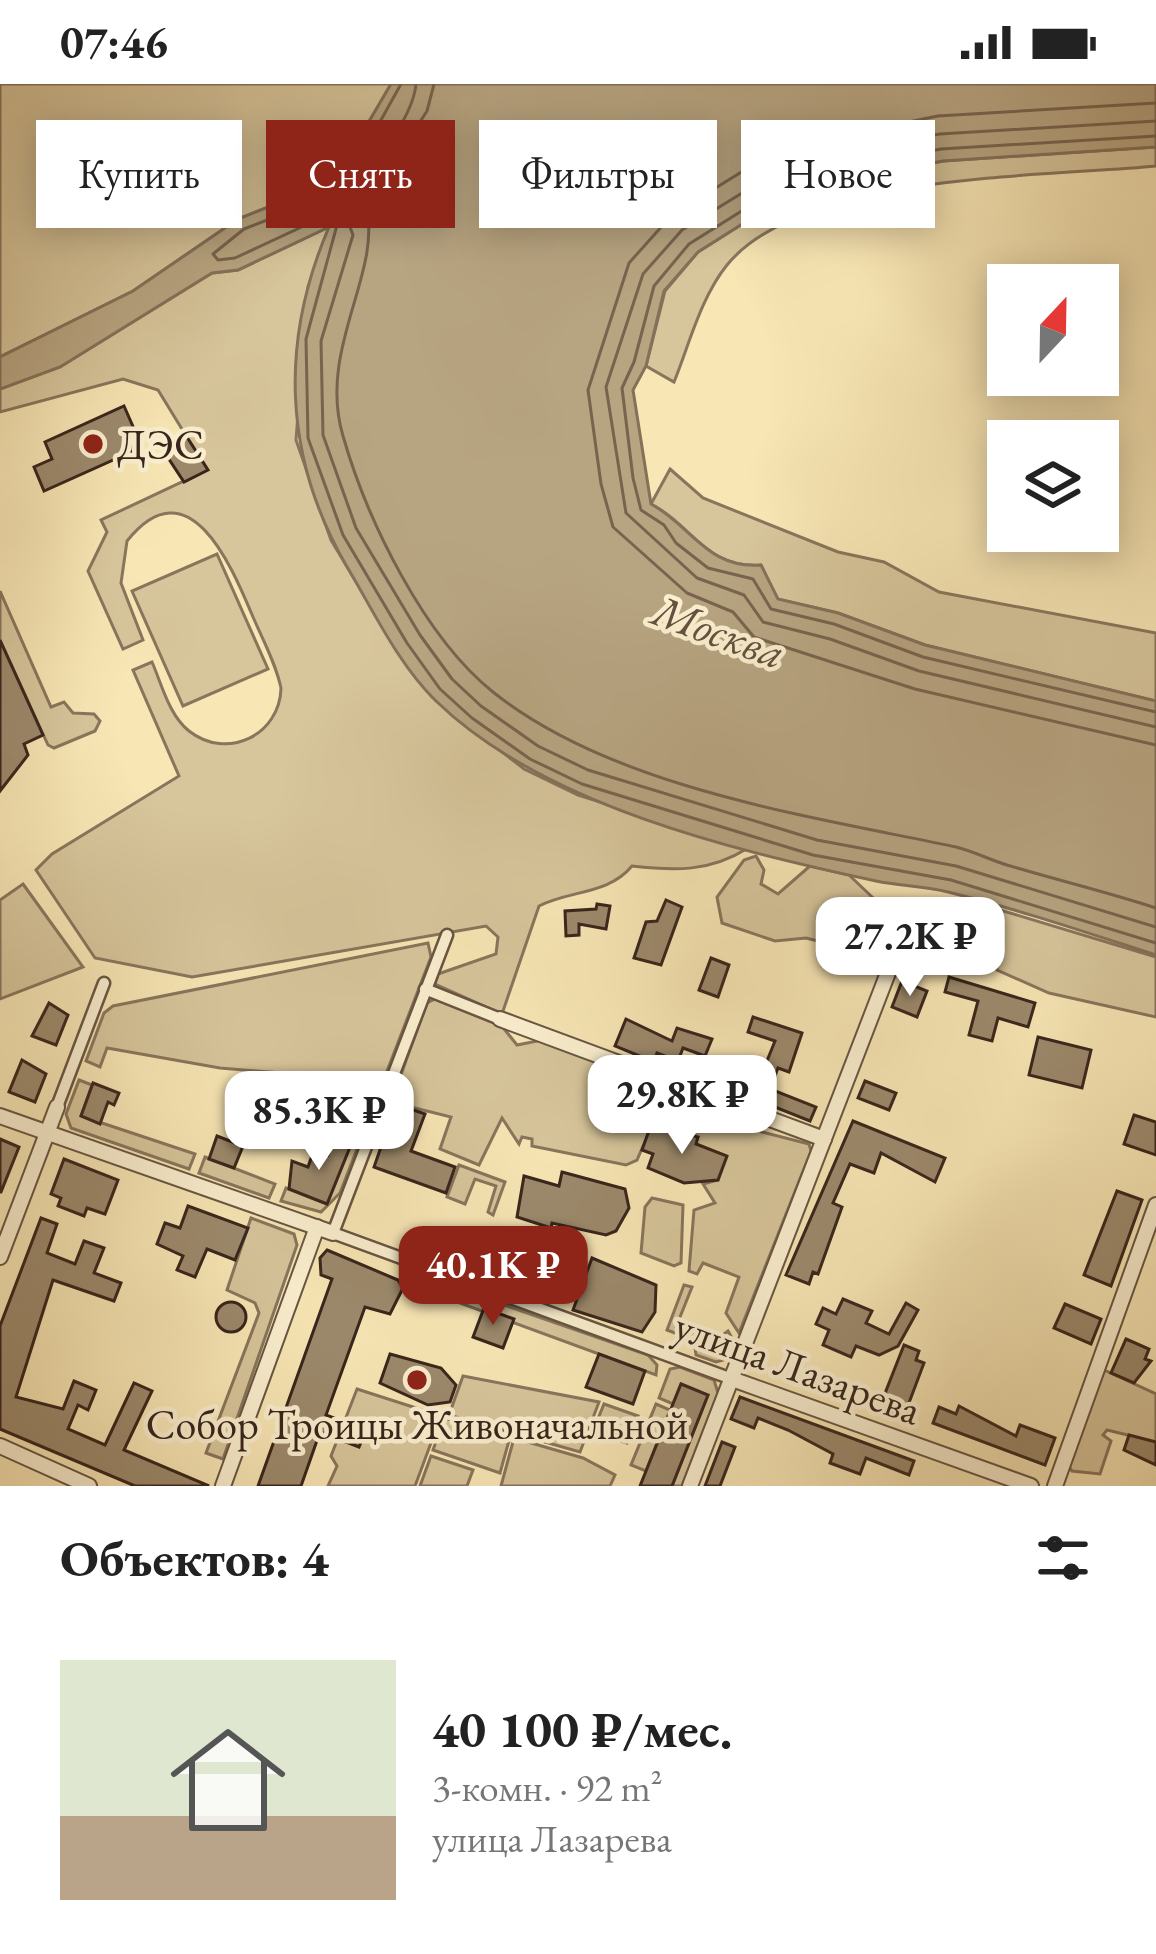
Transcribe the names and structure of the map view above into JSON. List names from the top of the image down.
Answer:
{
  "streets": {
    "street": ["улица Лазарева"]
  },
  "water": ["Москва"],
  "places": ["ДЭС", "Собор Троицы Живоначальной"],
  "north": "top",
  "page": {
    "status": "07:46",
    "chip": [
      "Купить",
      "Снять",
      "Фильтры",
      "Новое"
    ],
    "price": [
      "27.2K ₽",
      "29.8K ₽",
      "85.3K ₽",
      "40.1K ₽"
    ],
    "heading": "Объектов: 4",
    "list": [
      {
        "name": "40 100 ₽/мес.",
        "note": "3-комн. · 92 m² · улица Лазарева"
      }
    ]
  }
}
